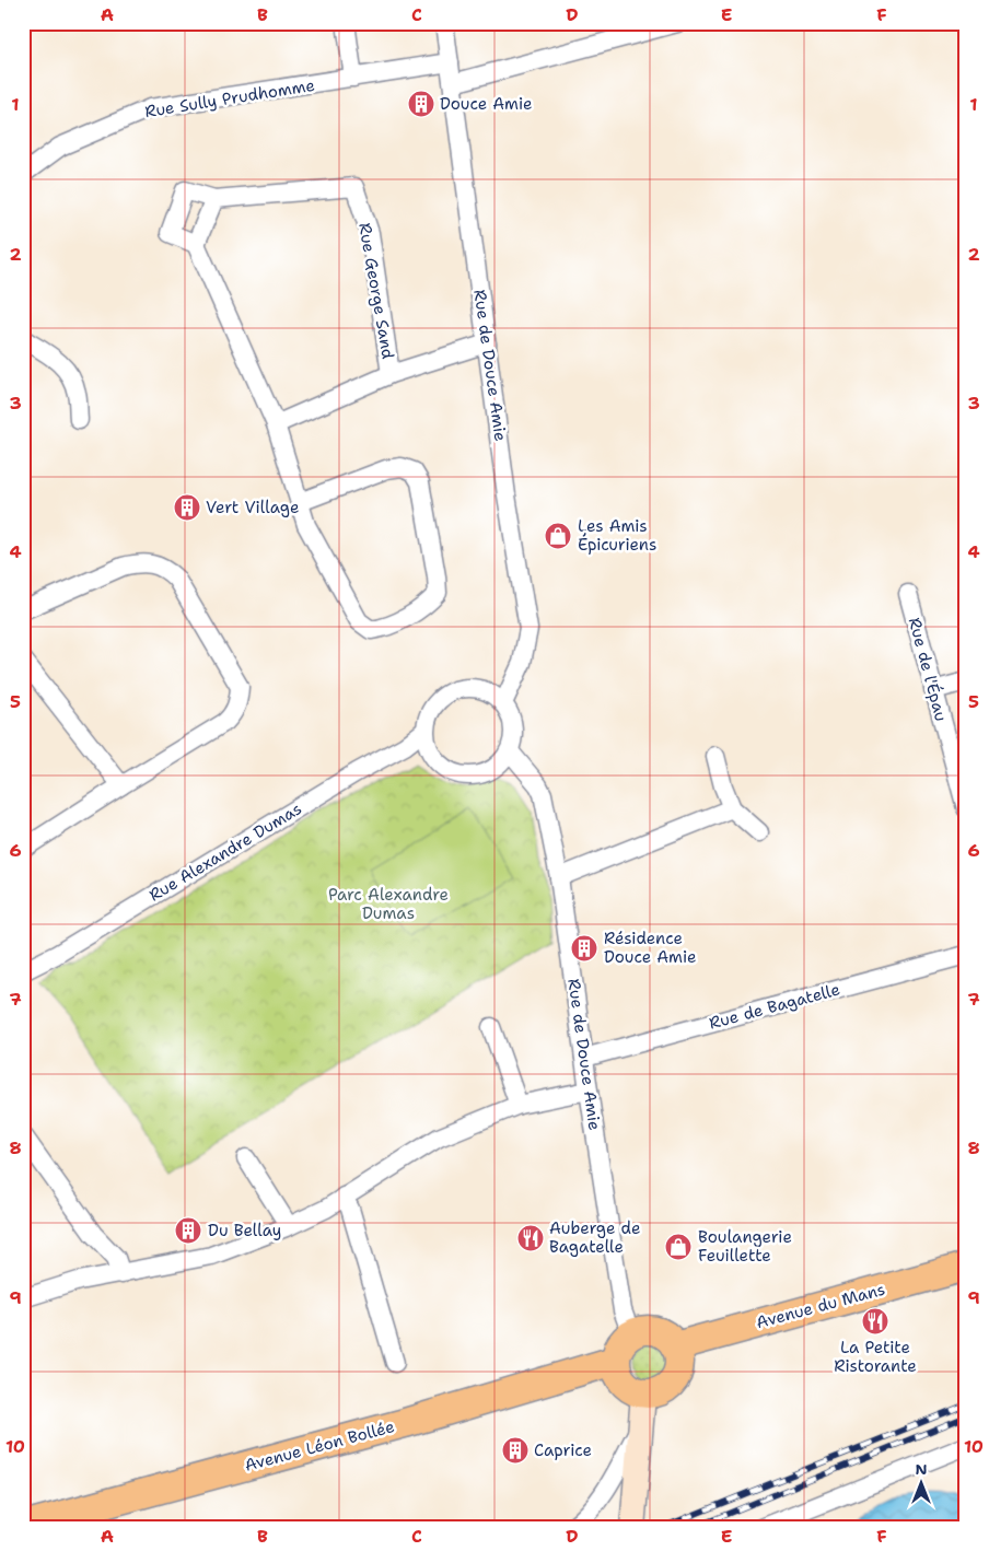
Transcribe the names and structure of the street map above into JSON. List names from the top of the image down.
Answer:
{
  "streets": {
    "main road": ["Avenue du Mans", "Avenue Léon Bollée"],
    "street": [
      "Rue Sully Prudhomme",
      "Rue George Sand",
      "Rue de Douce Amie",
      "Rue de l'Épau",
      "Rue Alexandre Dumas",
      "Rue de Bagatelle"
    ]
  },
  "crossings": [
    ["Rue Sully Prudhomme", "Rue de Douce Amie"],
    ["Rue George Sand", "Rue de Douce Amie"],
    ["Rue de Douce Amie", "Rue Alexandre Dumas"],
    ["Rue de Douce Amie", "Rue de Bagatelle"],
    ["Rue de Douce Amie", "Avenue du Mans"],
    ["Rue de Douce Amie", "Avenue Léon Bollée"],
    ["Avenue du Mans", "Avenue Léon Bollée"]
  ],
  "parks": ["Parc Alexandre Dumas"],
  "places": {
    "building": [
      "Douce Amie",
      "Vert Village",
      "Résidence Douce Amie",
      "Du Bellay",
      "Caprice"
    ],
    "shop": ["Les Amis Épicuriens", "Boulangerie Feuillette"],
    "restaurant": ["Auberge de Bagatelle", "La Petite Ristorante"]
  },
  "north": "top",
  "grid": {
    "columns": [
      "A",
      "B",
      "C",
      "D",
      "E",
      "F"
    ],
    "rows": [
      "1",
      "2",
      "3",
      "4",
      "5",
      "6",
      "7",
      "8",
      "9",
      "10"
    ]
  }
}
